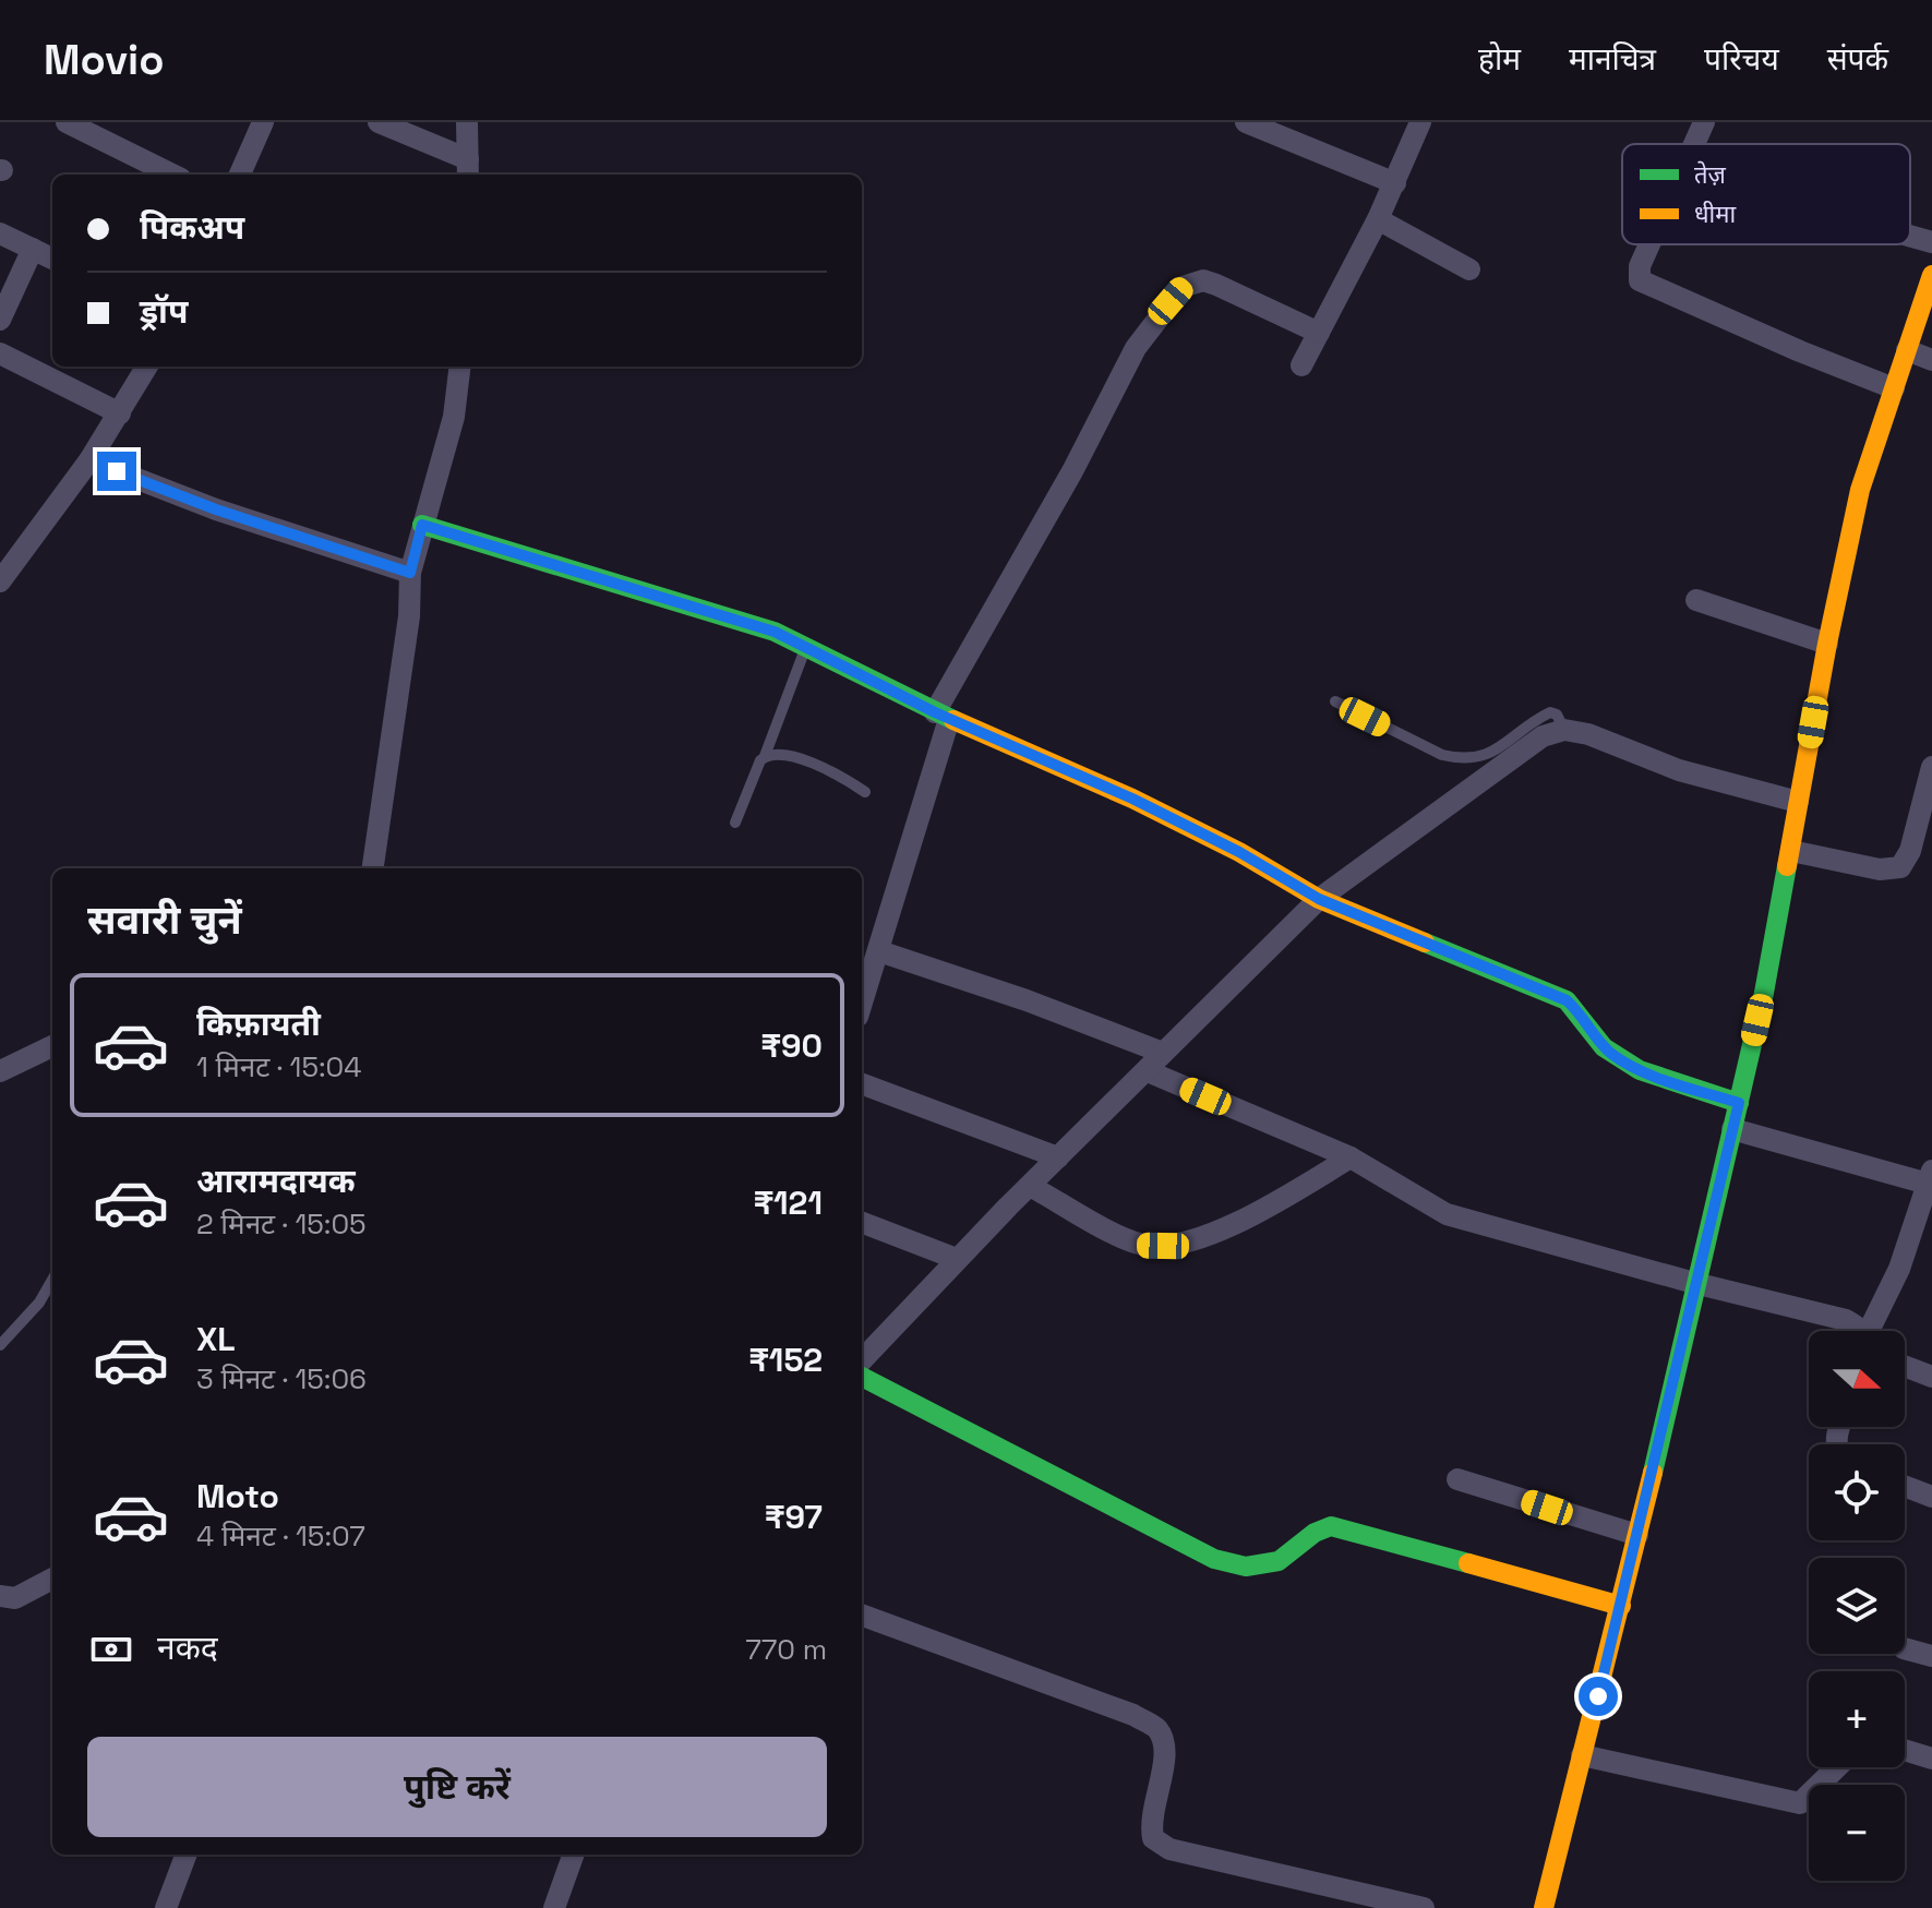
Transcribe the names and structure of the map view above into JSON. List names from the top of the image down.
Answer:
{
  "legend": ["तेज़", "धीमा"],
  "north": "right",
  "page": {
    "header": "Movio",
    "nav": [
      "होम",
      "मानचित्र",
      "परिचय",
      "संपर्क"
    ],
    "banner": ["पिकअप", "ड्रॉप"],
    "heading": "सवारी चुनें",
    "list": [
      {
        "name": "किफ़ायती",
        "note": "1 मिनट · 15:04",
        "value": "₹90"
      },
      {
        "name": "आरामदायक",
        "note": "2 मिनट · 15:05",
        "value": "₹121"
      },
      {
        "name": "XL",
        "note": "3 मिनट · 15:06",
        "value": "₹152"
      },
      {
        "name": "Moto",
        "note": "4 मिनट · 15:07",
        "value": "₹97"
      }
    ],
    "map_buttons": ["+", "−"],
    "pay": ["नकद", "770 m"],
    "buttons": "पुष्टि करें"
  }
}
